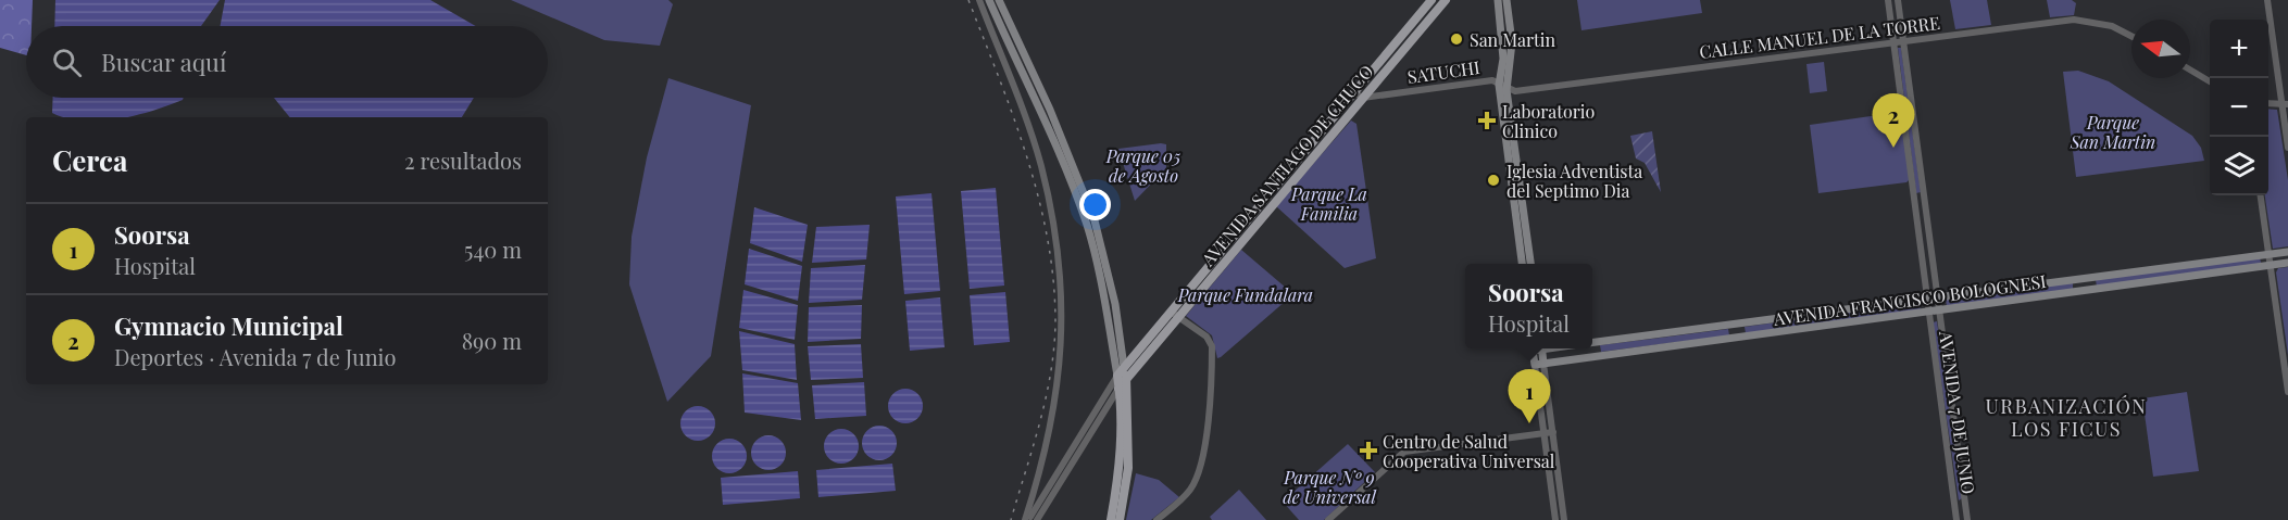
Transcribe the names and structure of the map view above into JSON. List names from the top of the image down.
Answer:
{
  "streets": {
    "main road": ["AVENIDA SANTIAGO DE CHUCO", "AVENIDA FRANCISCO BOLOGNESI"],
    "street": ["CALLE MANUEL DE LA TORRE", "SATUCHI", "AVENIDA 7 DE JUNIO"]
  },
  "crossings": [
    ["CALLE MANUEL DE LA TORRE", "SATUCHI"],
    ["CALLE MANUEL DE LA TORRE", "AVENIDA 7 DE JUNIO"],
    ["SATUCHI", "AVENIDA SANTIAGO DE CHUCO"],
    ["AVENIDA FRANCISCO BOLOGNESI", "AVENIDA 7 DE JUNIO"]
  ],
  "districts": ["URBANIZACIÓN LOS FICUS"],
  "parks": [
    "Parque San Martin",
    "Parque 05 de Agosto",
    "Parque La Familia",
    "Parque Fundalara",
    "Parque Nº 9 de Universal"
  ],
  "places": {
    "other": ["San Martin", "Iglesia Adventista del Septimo Dia"],
    "health": ["Laboratorio Clinico", "Centro de Salud Cooperativa Universal"]
  },
  "north": "left",
  "page": {
    "map_buttons": ["+", "−"],
    "search": "Buscar aquí",
    "pins": ["2", "1"],
    "heading": ["Cerca", "2 resultados"],
    "list": [
      {
        "mark": "1",
        "name": "Soorsa",
        "note": "Hospital",
        "value": "540 m"
      },
      {
        "mark": "2",
        "name": "Gymnacio Municipal",
        "note": "Deportes · Avenida 7 de Junio",
        "value": "890 m"
      }
    ],
    "popup": ["Soorsa", "Hospital"]
  }
}
